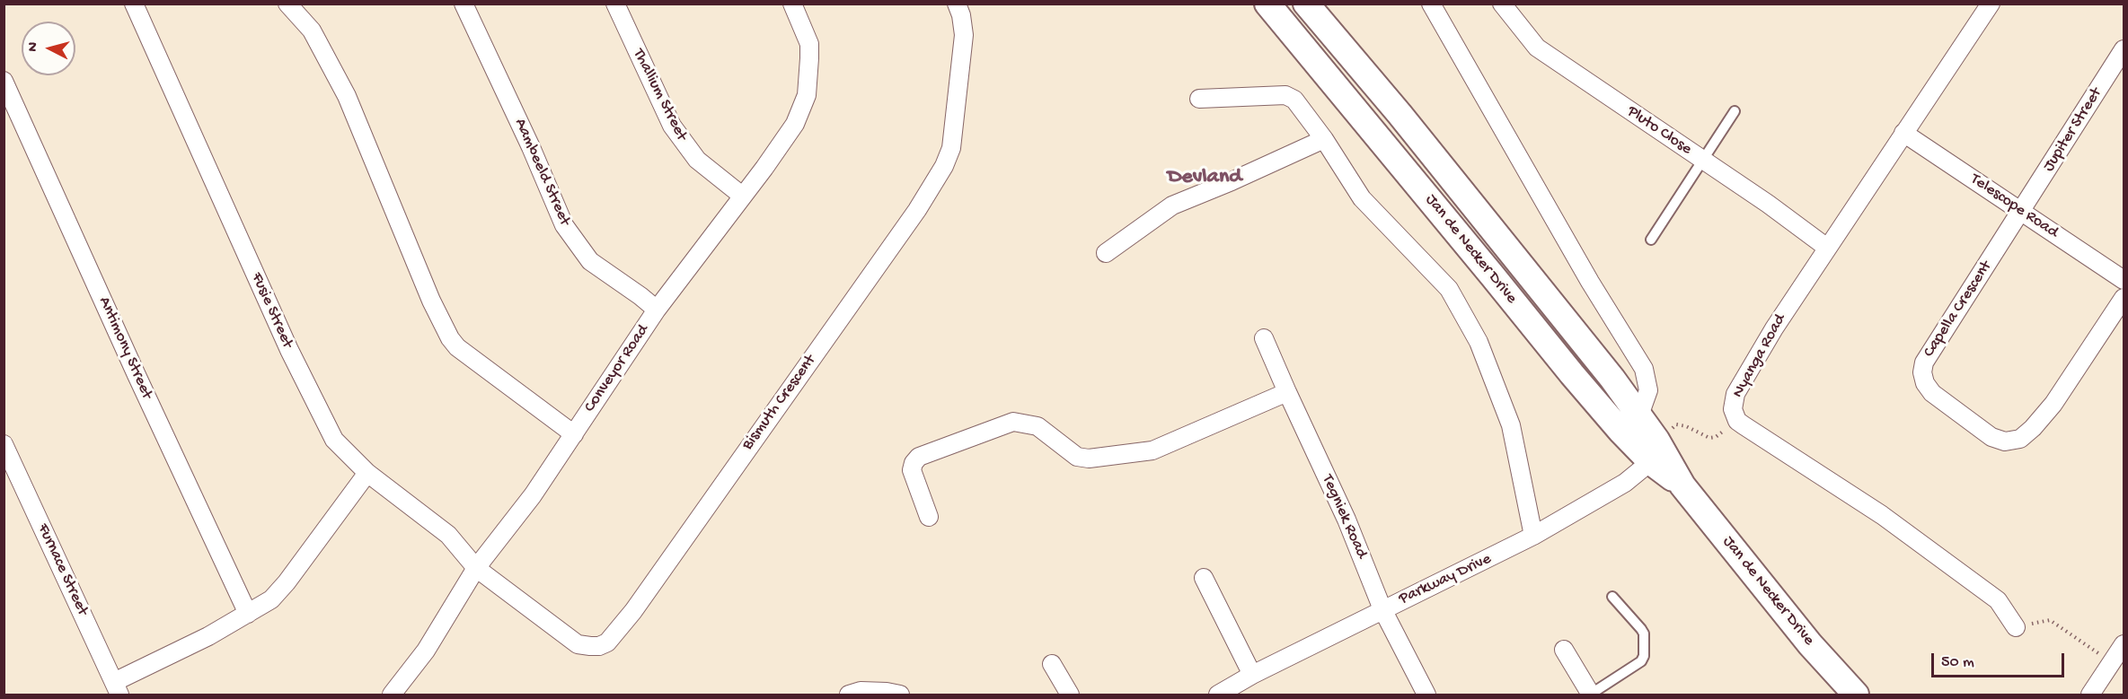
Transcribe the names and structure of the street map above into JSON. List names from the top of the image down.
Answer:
{
  "streets": {
    "main road": ["Jan de Necker Drive"],
    "street": [
      "Thallium Street",
      "Jupiter Street",
      "Pluto Close",
      "Aambeeld Street",
      "Telescope Road",
      "Capella Crescent",
      "Fusie Street",
      "Antimony Street",
      "Nyanga Road",
      "Conveyor Road",
      "Bismuth Crescent",
      "Tegniek Road",
      "Furnace Street",
      "Parkway Drive"
    ]
  },
  "crossings": [
    ["Thallium Street", "Conveyor Road"],
    ["Jupiter Street", "Telescope Road"],
    ["Jupiter Street", "Capella Crescent"],
    ["Pluto Close", "Nyanga Road"],
    ["Aambeeld Street", "Conveyor Road"],
    ["Telescope Road", "Capella Crescent"],
    ["Telescope Road", "Nyanga Road"],
    ["Jan de Necker Drive", "Parkway Drive"],
    ["Fusie Street", "Conveyor Road"],
    ["Fusie Street", "Bismuth Crescent"],
    ["Conveyor Road", "Bismuth Crescent"],
    ["Tegniek Road", "Parkway Drive"]
  ],
  "districts": ["Devland"],
  "scale_bar": "50 m",
  "north": "left"
}
